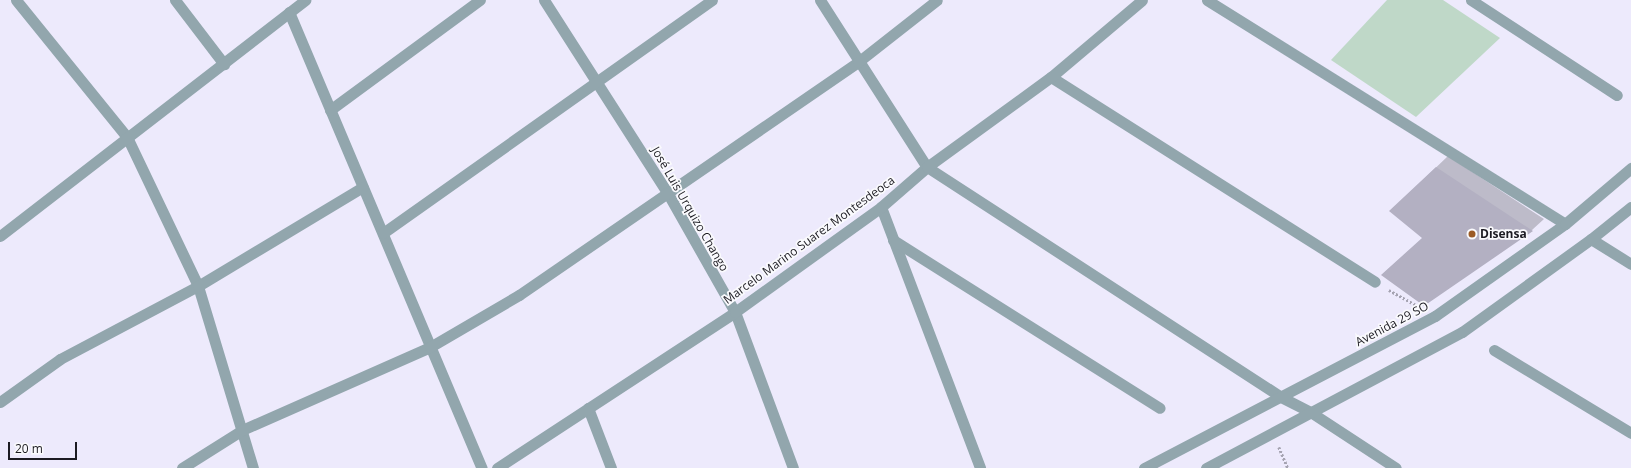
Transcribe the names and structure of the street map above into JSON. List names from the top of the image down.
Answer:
{
  "streets": {
    "street": ["José Luis Urquizo Chango", "Marcelo Marino Suarez Montesdeoca", "Avenida 29 SO"]
  },
  "crossings": [
    ["José Luis Urquizo Chango", "Marcelo Marino Suarez Montesdeoca"]
  ],
  "places": ["Disensa"],
  "scale_bar": "20 m"
}
